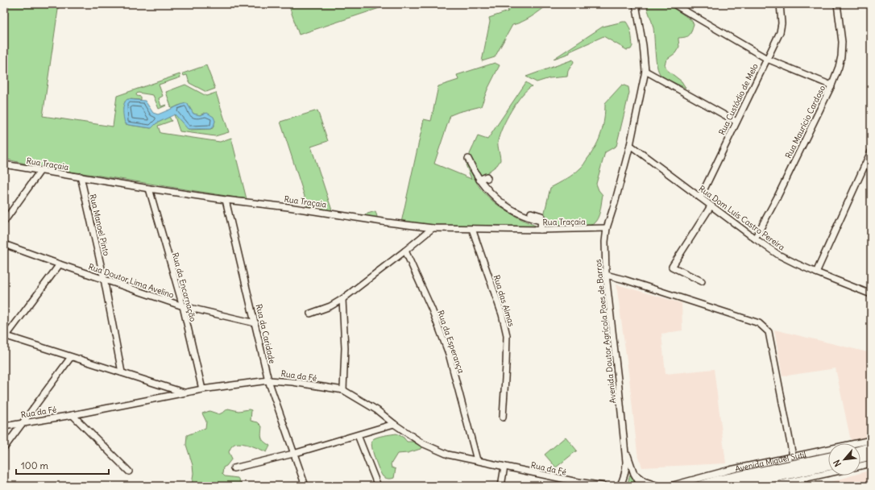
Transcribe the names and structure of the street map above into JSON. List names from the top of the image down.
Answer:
{
  "streets": {
    "street": [
      "Rua Custódio de Melo",
      "Rua Maurício Cardoso",
      "Rua Traçaia",
      "Rua Dom Luís Castro Pereira",
      "Rua Manoel Pinto",
      "Rua Doutor Lima Avelino",
      "Rua da Encarnação",
      "Rua das Almas",
      "Avenida Doutor Agrícola Paes de Barros",
      "Rua da Caridade",
      "Rua da Esperança",
      "Rua da Fé",
      "Avenida Miguel Sutil"
    ]
  },
  "crossings": [
    ["Rua Custódio de Melo", "Rua Dom Luís Castro Pereira"],
    ["Rua Maurício Cardoso", "Rua Dom Luís Castro Pereira"],
    ["Rua Traçaia", "Rua Manoel Pinto"],
    ["Rua Traçaia", "Rua da Encarnação"],
    ["Rua Traçaia", "Rua das Almas"],
    ["Rua Traçaia", "Avenida Doutor Agrícola Paes de Barros"],
    ["Rua Traçaia", "Rua da Caridade"],
    ["Rua Dom Luís Castro Pereira", "Avenida Doutor Agrícola Paes de Barros"],
    ["Rua Manoel Pinto", "Rua Doutor Lima Avelino"],
    ["Rua Doutor Lima Avelino", "Rua da Encarnação"],
    ["Rua Doutor Lima Avelino", "Rua da Caridade"],
    ["Rua da Encarnação", "Rua da Fé"],
    ["Rua da Caridade", "Rua da Fé"],
    ["Rua da Esperança", "Rua da Fé"]
  ],
  "scale_bar": "100 m",
  "north": "bottom left"
}
